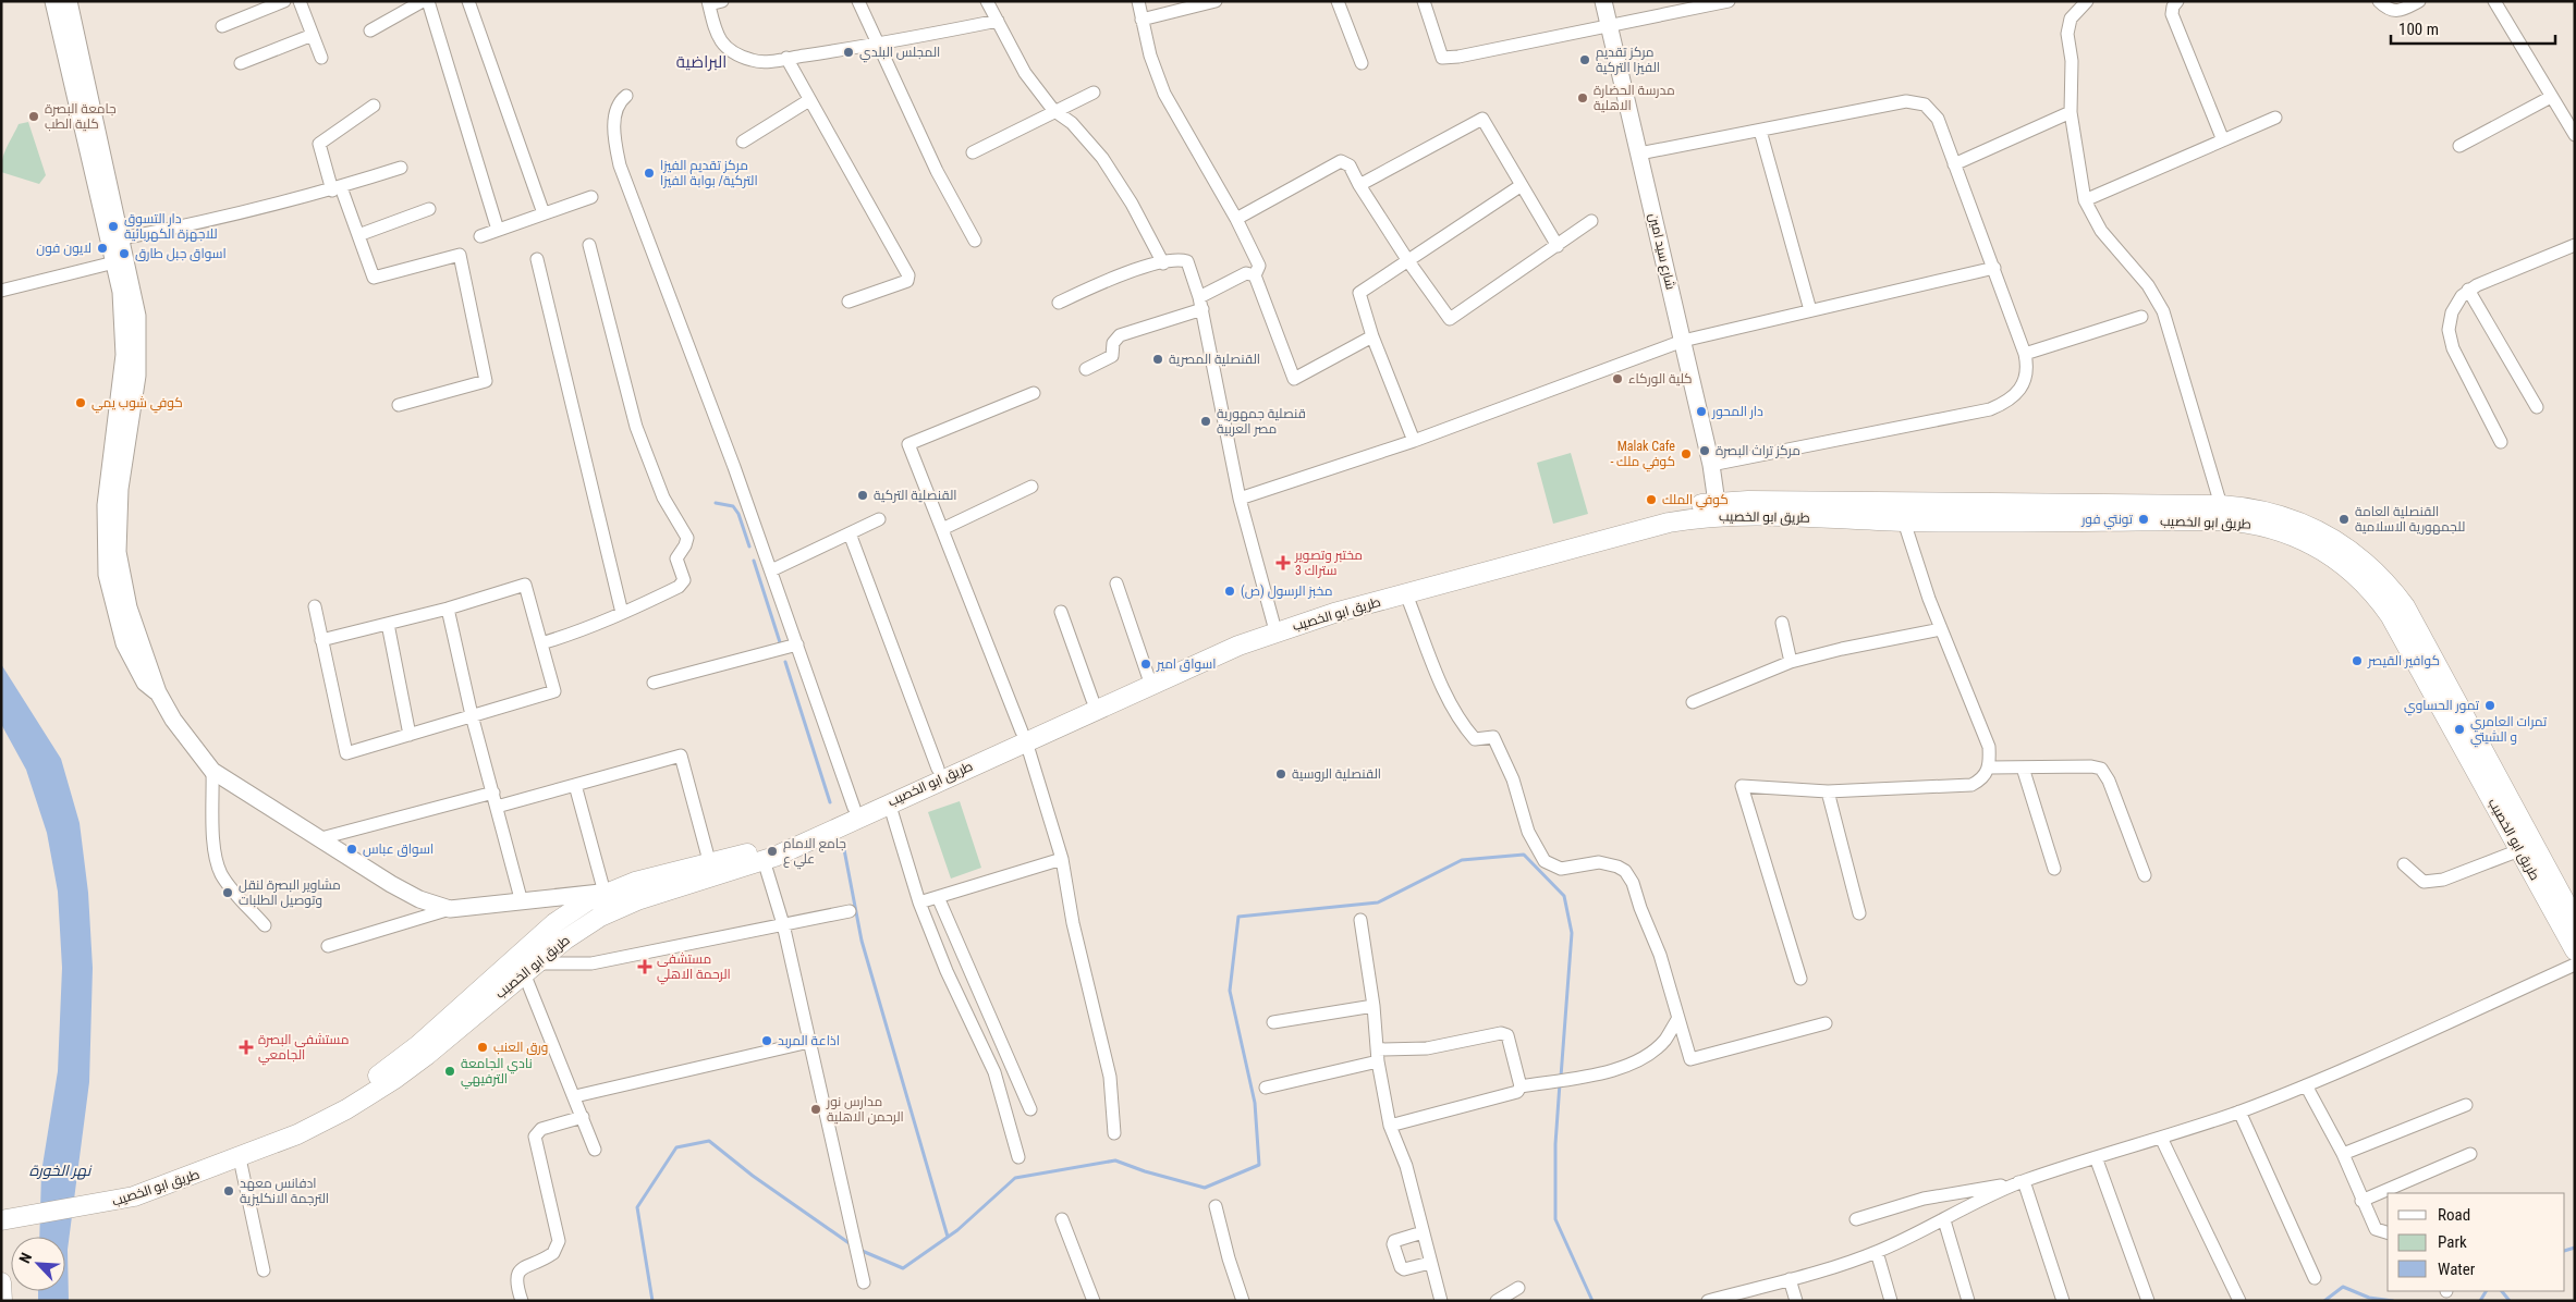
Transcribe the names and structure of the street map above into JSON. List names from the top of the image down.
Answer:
{
  "streets": {
    "main road": ["طريق ابو الخصيب"],
    "street": ["شارع سيد امين"]
  },
  "crossings": [
    ["شارع سيد امين", "طريق ابو الخصيب"]
  ],
  "districts": ["البراضية"],
  "water": ["نهر الخورة"],
  "places": {
    "other": [
      "المجلس البلدي",
      "مركز تقديم الفيزا التركية",
      "مدرسة الحضارة الاهلية",
      "جامعة البصرة كلية الطب",
      "مركز تقديم الفيزا التركية/ بوابة الفيزا",
      "دار التسوق للاجهزة الكهربائية",
      "لايون فون",
      "اسواق جبل طارق",
      "القنصلية المصرية",
      "كلية الوركاء",
      "كوفي شوب يمي",
      "دار المحور",
      "قنصلية جمهورية مصر العربية",
      "مركز تراث البصرة",
      "Malak Cafe - كوفي ملك",
      "القنصلية التركية",
      "كوفي الملك",
      "تونتي فور",
      "القنصلية العامة للجمهورية الاسلامية",
      "مخبز الرسول (ص)",
      "كوافير القيصر",
      "اسواق امير",
      "تمور الحساوي",
      "تمرات العامري و الشيتي",
      "القنصلية الروسية",
      "اسواق عباس",
      "جامع الامام علي ع",
      "مشاوير البصرة لنقل وتوصيل الطلبات",
      "اذاعة المربد",
      "ورق العنب",
      "نادي الجامعة الترفيهي",
      "مدارس نور الرحمن الاهلية",
      "ادفانس معهد الترجمة الانكليزية"
    ],
    "health": ["مختبر وتصوير ستراك 3", "مستشفى الرحمة الاهلي", "مستشفى البصرة الجامعي"]
  },
  "legend": ["Road", "Park", "Water"],
  "scale_bar": "100 m",
  "north": "top left"
}
